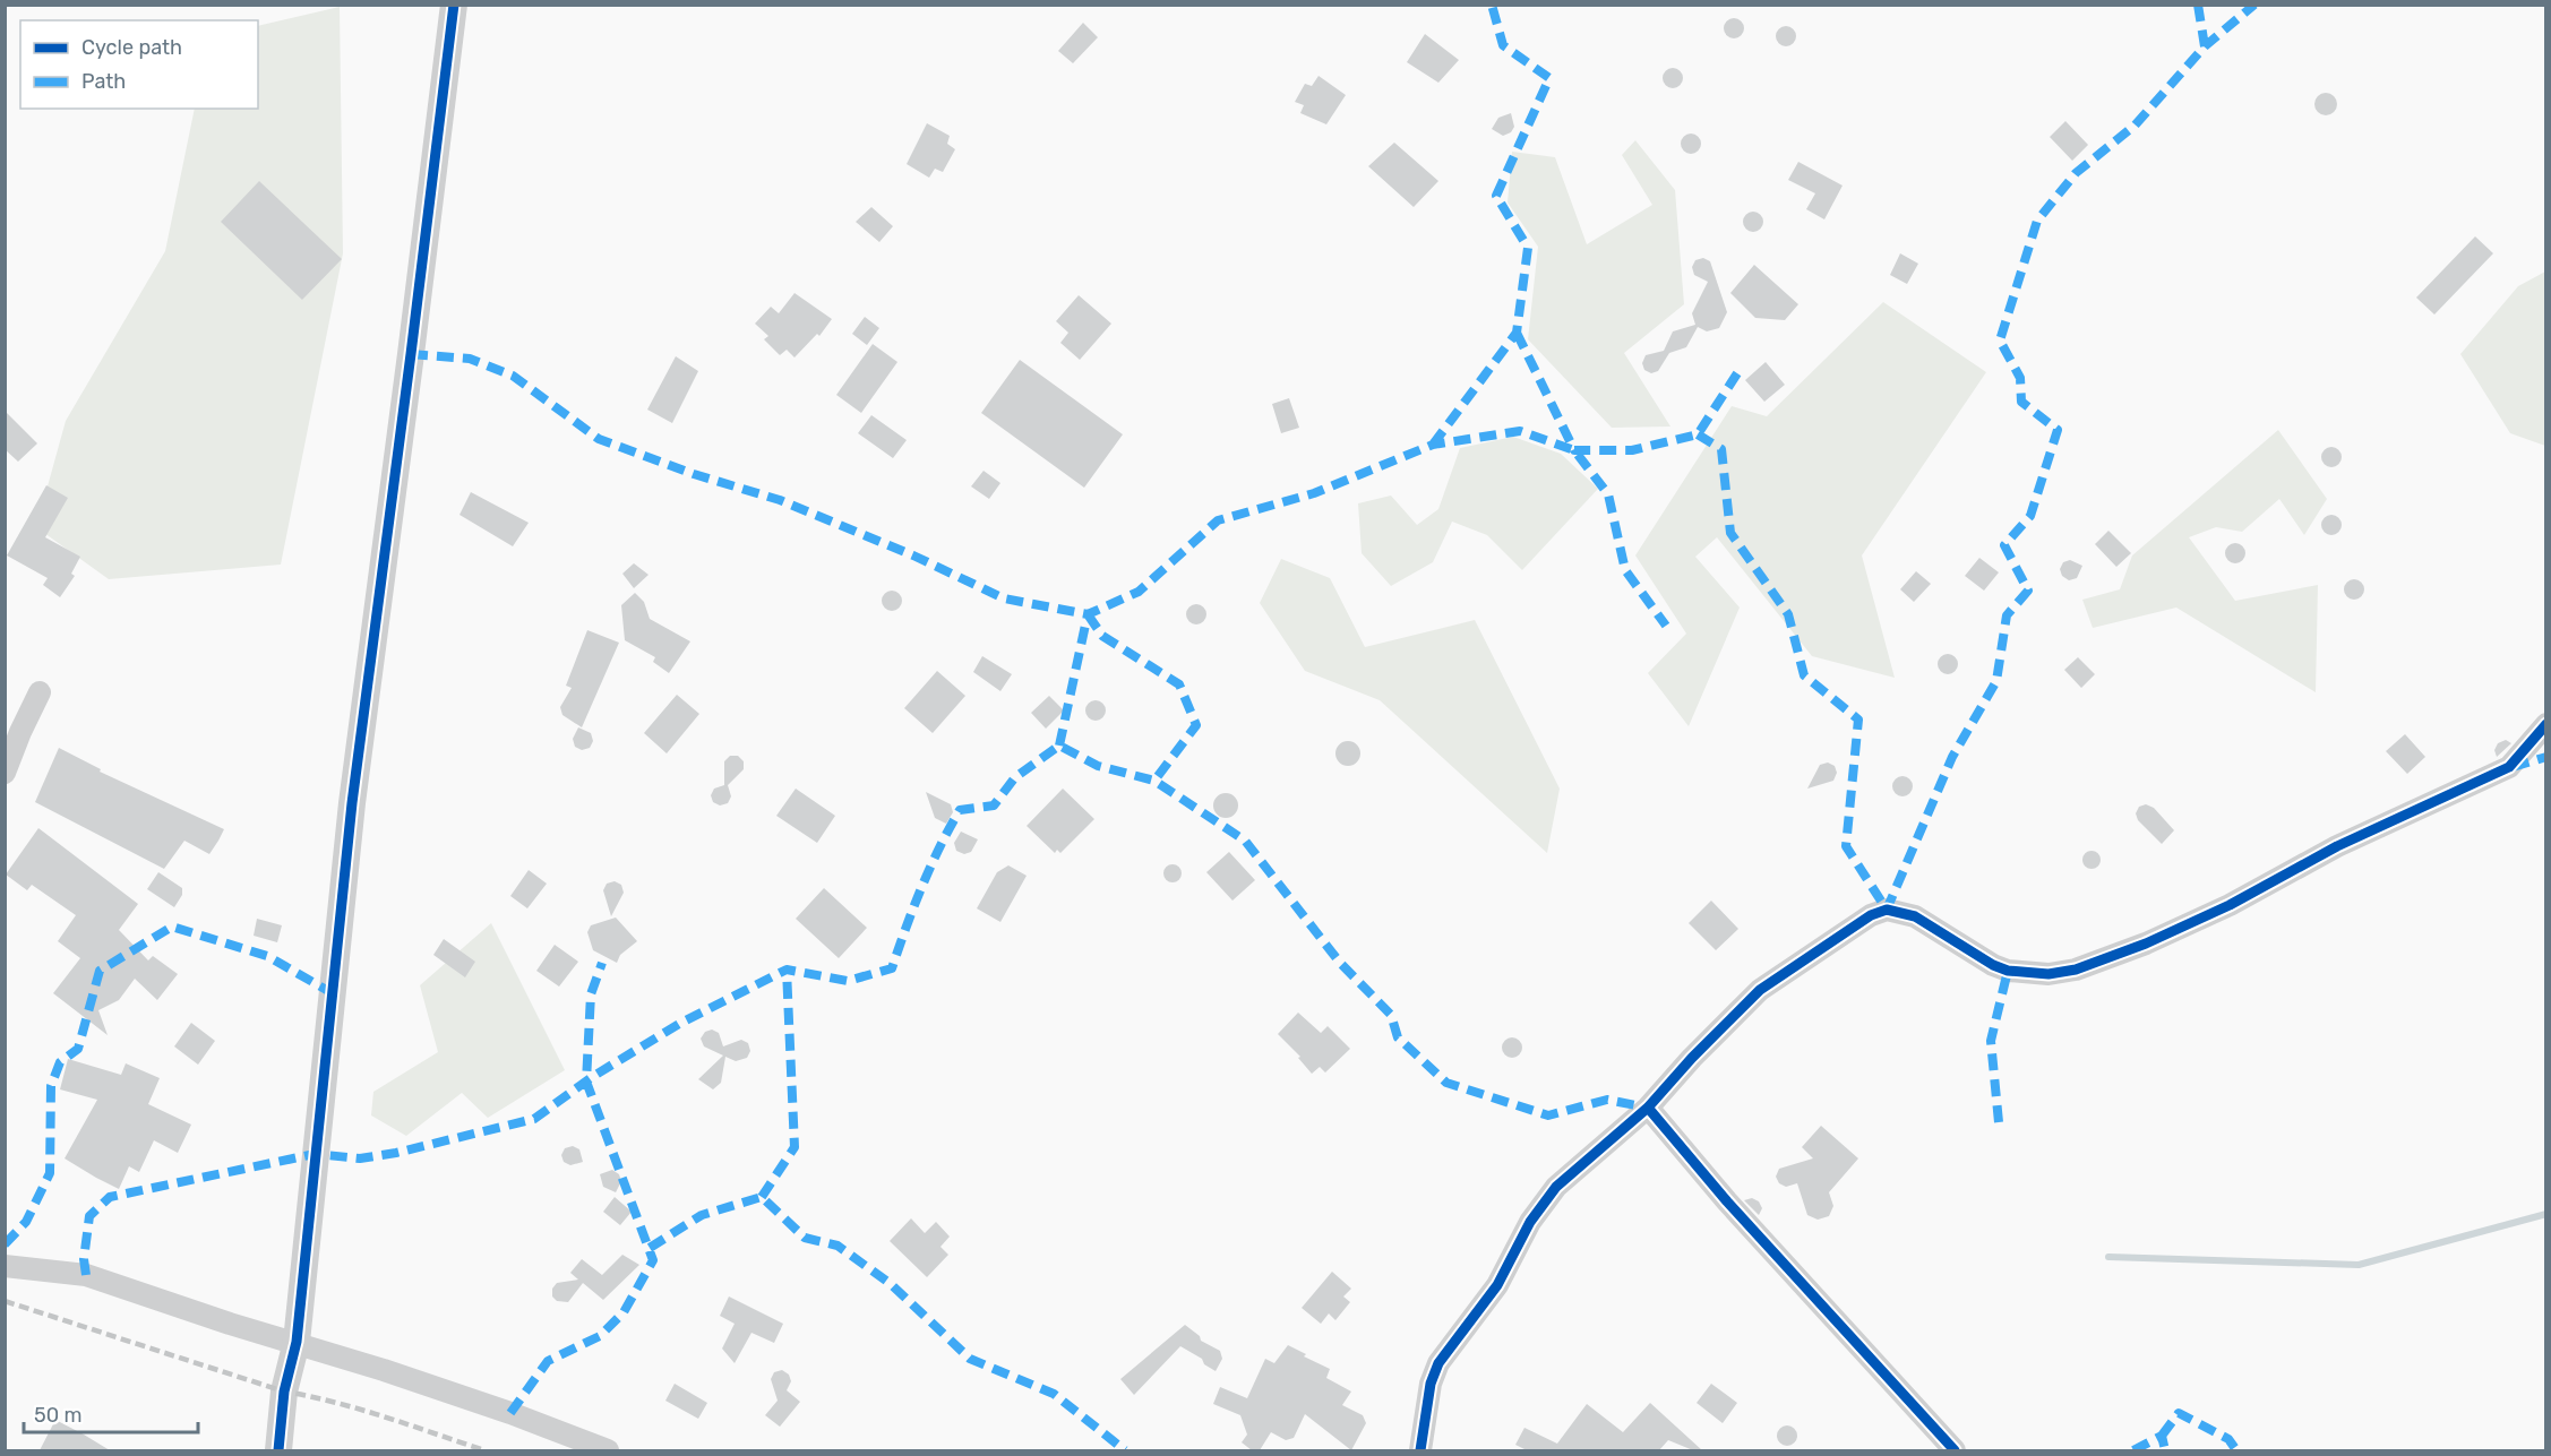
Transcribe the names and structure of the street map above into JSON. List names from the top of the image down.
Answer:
{
  "legend": ["Cycle path", "Path"],
  "scale_bar": "50 m"
}
